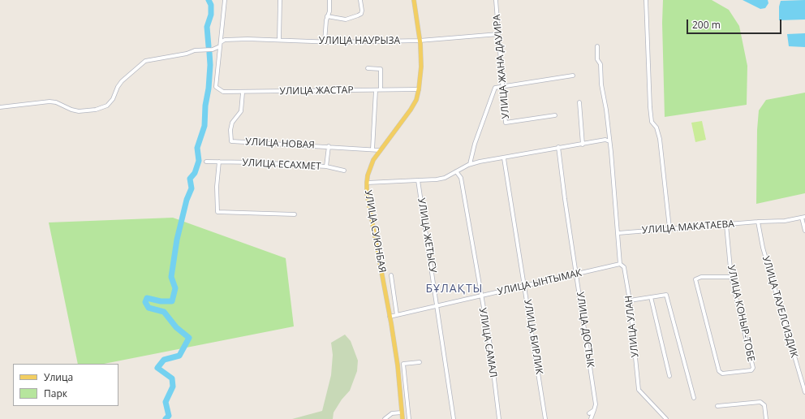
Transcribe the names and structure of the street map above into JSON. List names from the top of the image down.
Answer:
{
  "streets": {
    "main road": ["УЛИЦА СУЮНБАЯ"],
    "street": [
      "УЛИЦА НАУРЫЗА",
      "УЛИЦА ЖАНА ДАУИРА",
      "УЛИЦА ЖАСТАР",
      "УЛИЦА НОВАЯ",
      "УЛИЦА ЕСАХМЕТ",
      "УЛИЦА МАКАТАЕВА",
      "УЛИЦА ЖЕТЫСУ",
      "УЛИЦА ЫНТЫМАК",
      "УЛИЦА ТАУЕЛСИЗДИК",
      "УЛИЦА КОНЫР-ТОБЕ",
      "УЛИЦА УЛАН",
      "УЛИЦА ДОСТЫК",
      "УЛИЦА БИРЛИК",
      "УЛИЦА САМАЛ"
    ]
  },
  "crossings": [
    ["УЛИЦА НАУРЫЗА", "УЛИЦА ЖАНА ДАУИРА"],
    ["УЛИЦА НАУРЫЗА", "УЛИЦА СУЮНБАЯ"],
    ["УЛИЦА ЖАСТАР", "УЛИЦА НОВАЯ"],
    ["УЛИЦА ЖАСТАР", "УЛИЦА СУЮНБАЯ"],
    ["УЛИЦА НОВАЯ", "УЛИЦА СУЮНБАЯ"],
    ["УЛИЦА МАКАТАЕВА", "УЛИЦА ТАУЕЛСИЗДИК"],
    ["УЛИЦА МАКАТАЕВА", "УЛИЦА КОНЫР-ТОБЕ"],
    ["УЛИЦА СУЮНБАЯ", "УЛИЦА ЫНТЫМАК"],
    ["УЛИЦА ЖЕТЫСУ", "УЛИЦА ЫНТЫМАК"],
    ["УЛИЦА ЫНТЫМАК", "УЛИЦА УЛАН"],
    ["УЛИЦА ЫНТЫМАК", "УЛИЦА ДОСТЫК"],
    ["УЛИЦА ЫНТЫМАК", "УЛИЦА БИРЛИК"],
    ["УЛИЦА ЫНТЫМАК", "УЛИЦА САМАЛ"]
  ],
  "districts": ["БҰЛАҚТЫ"],
  "legend": ["Улица", "Парк"],
  "scale_bar": "200 m"
}
